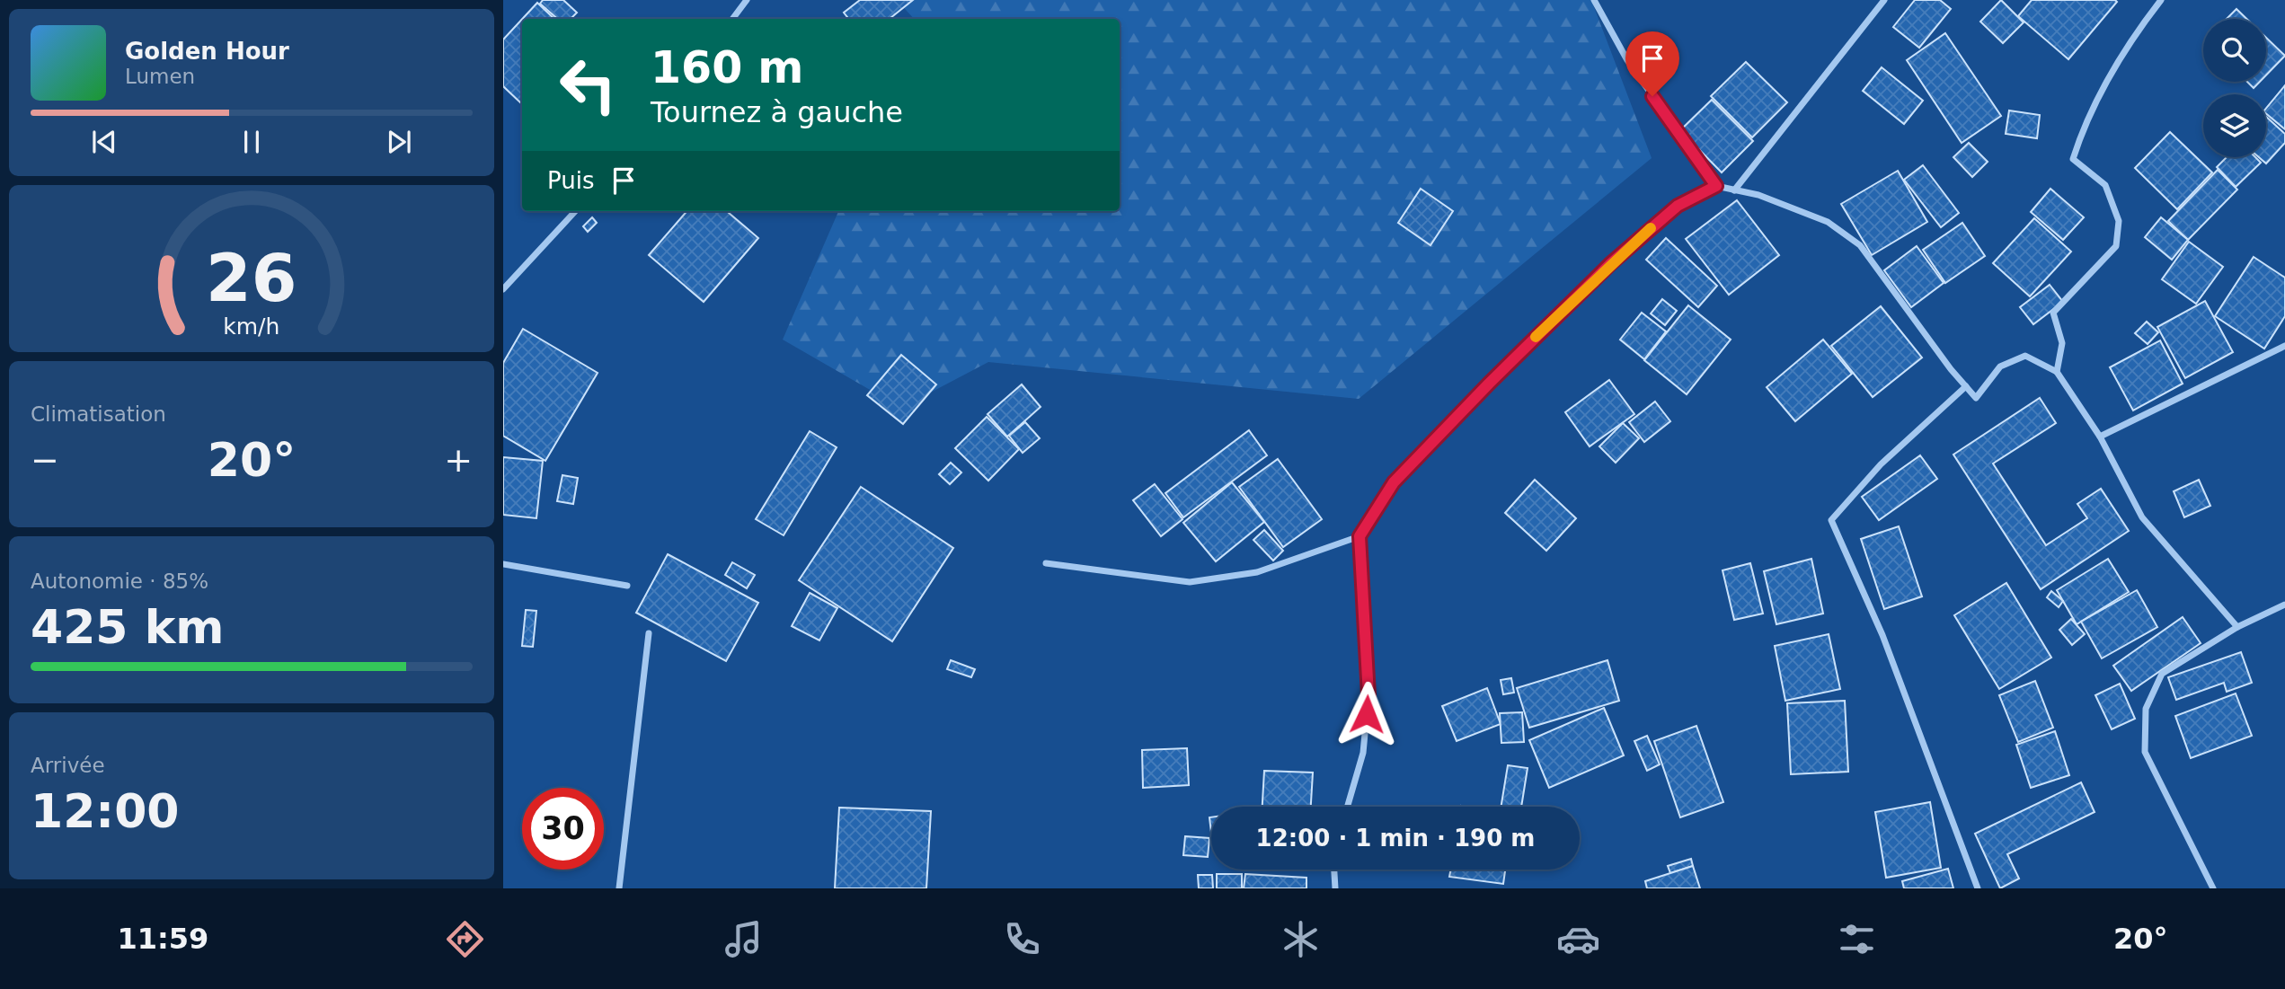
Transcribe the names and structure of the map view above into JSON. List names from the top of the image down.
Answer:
{
  "page": {
    "turn": ["160 m", "Tournez à gauche"],
    "song": ["Golden Hour", "Lumen"],
    "then": "Puis",
    "tile": [
      "Climatisation",
      ["Autonomie · 85%", "425 km"],
      ["Arrivée", "12:00"]
    ],
    "heat": ["−", "20°", "+"],
    "limit": "30",
    "trip": "12:00 · 1 min · 190 m",
    "tabs": ["11:59", "20°"],
    "gauge": ["26", "km/h"]
  }
}
